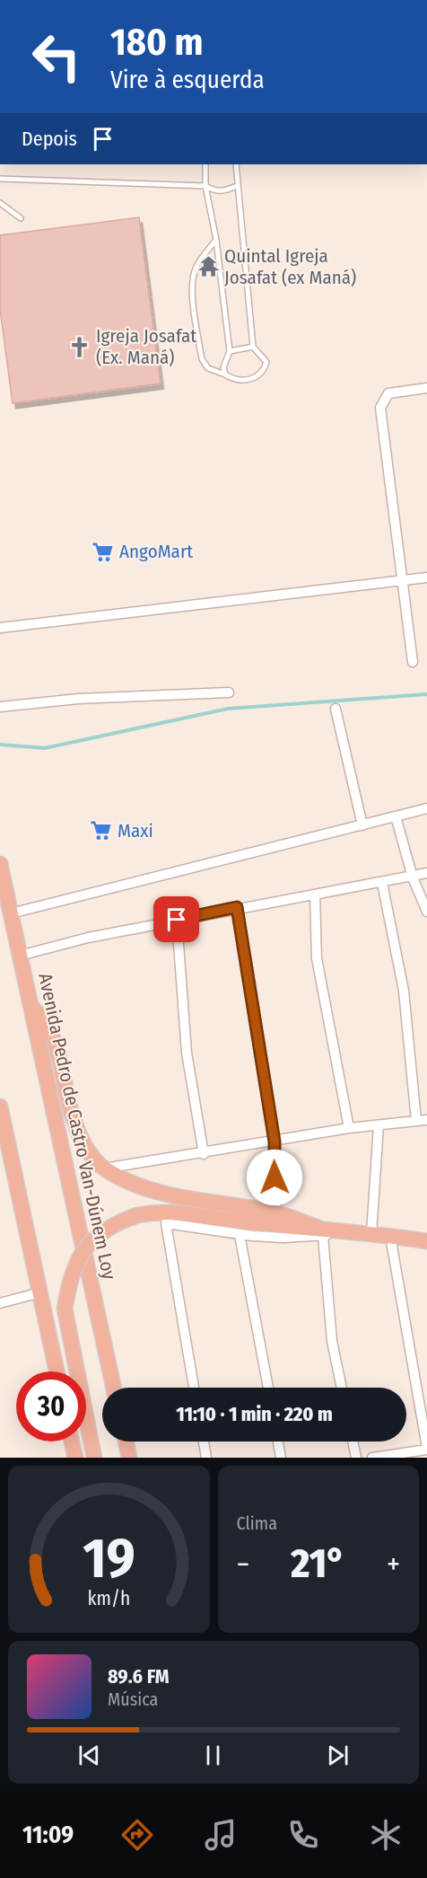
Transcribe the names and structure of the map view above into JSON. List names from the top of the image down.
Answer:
{
  "streets": {
    "highway": ["Avenida Pedro de Castro Van-Dúnem Loy"]
  },
  "places": {
    "temple": ["Quintal Igreja Josafat (ex Maná)"],
    "church": ["Igreja Josafat (Ex. Maná)"],
    "supermarket": ["AngoMart", "Maxi"]
  },
  "page": {
    "turn": ["180 m", "Vire à esquerda"],
    "then": "Depois",
    "limit": "30",
    "trip": "11:10 · 1 min · 220 m",
    "tile": "Clima",
    "heat": ["−", "21°", "+"],
    "song": ["89.6 FM", "Música"],
    "tabs": "11:09",
    "gauge": ["19", "km/h"]
  }
}
